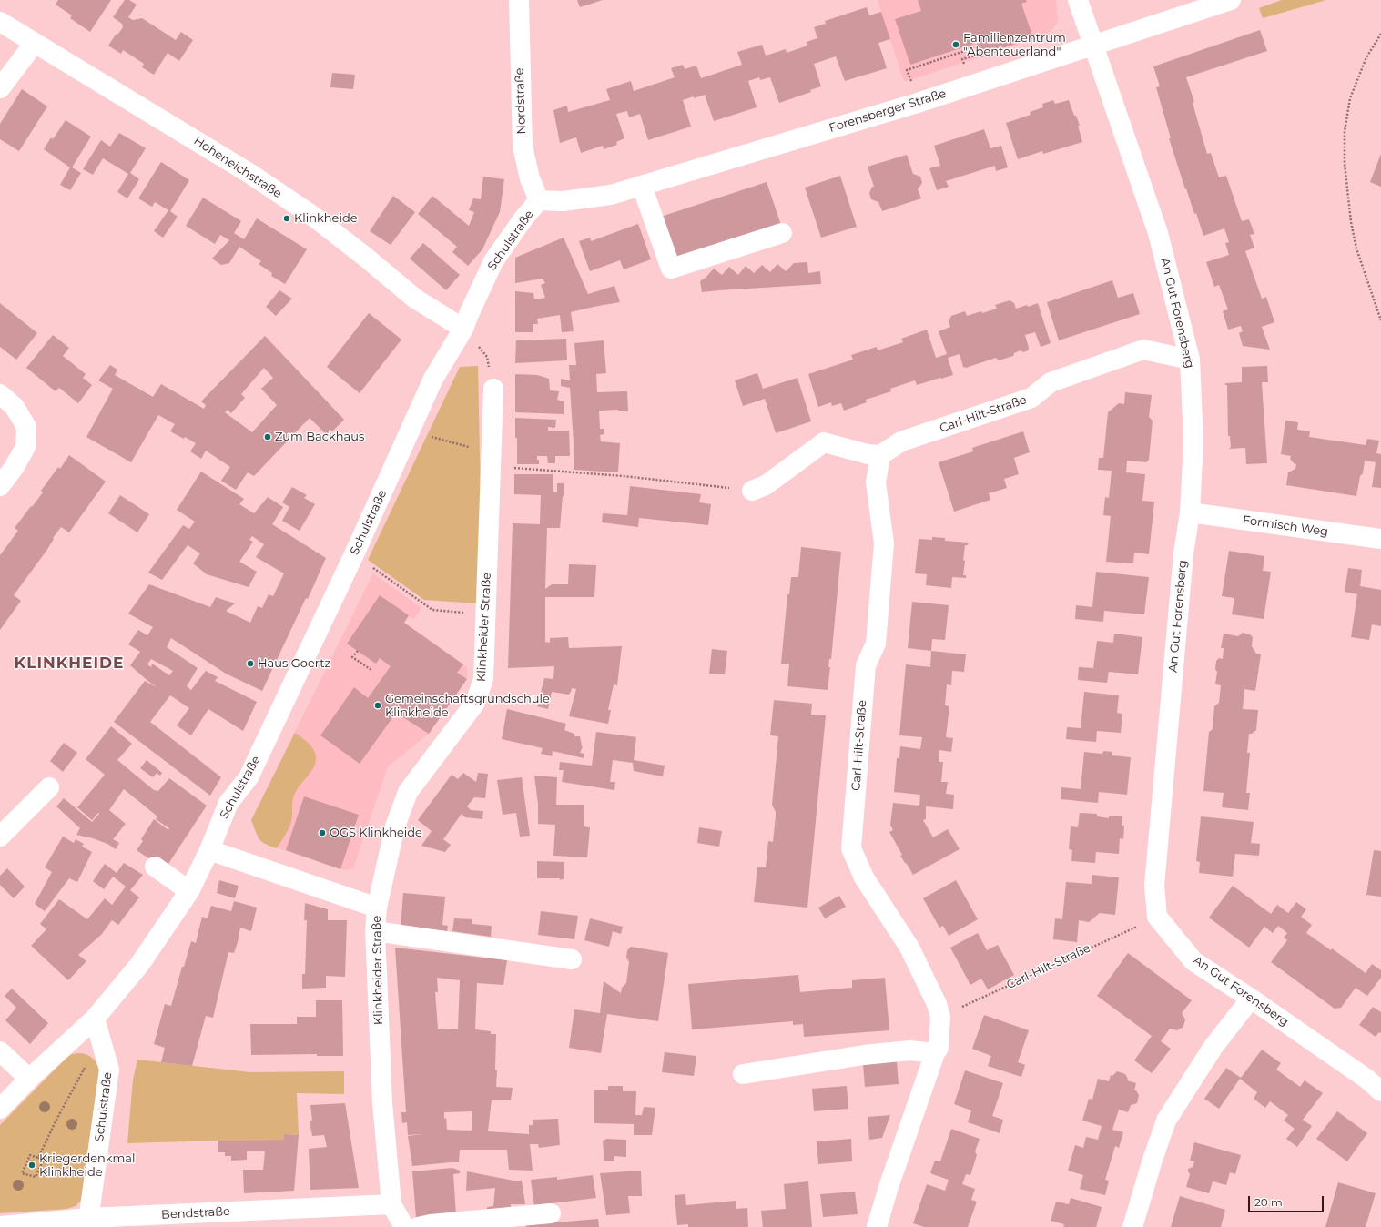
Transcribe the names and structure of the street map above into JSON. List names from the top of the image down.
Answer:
{
  "streets": {
    "street": [
      "Nordstraße",
      "Forensberger Straße",
      "Hoheneichstraße",
      "Schulstraße",
      "An Gut Forensberg",
      "Carl-Hilt-Straße",
      "Formisch Weg",
      "Klinkheider Straße",
      "Bendstraße"
    ]
  },
  "crossings": [
    ["Nordstraße", "Forensberger Straße"],
    ["Nordstraße", "Schulstraße"],
    ["Forensberger Straße", "Schulstraße"],
    ["Forensberger Straße", "An Gut Forensberg"],
    ["Hoheneichstraße", "Schulstraße"],
    ["Schulstraße", "Bendstraße"],
    ["An Gut Forensberg", "Carl-Hilt-Straße"],
    ["An Gut Forensberg", "Formisch Weg"],
    ["Klinkheider Straße", "Bendstraße"]
  ],
  "districts": ["KLINKHEIDE"],
  "places": [
    "Familienzentrum \"Abenteuerland\"",
    "Klinkheide",
    "Zum Backhaus",
    "Haus Goertz",
    "Gemeinschaftsgrundschule Klinkheide",
    "OGS Klinkheide",
    "Kriegerdenkmal Klinkheide"
  ],
  "scale_bar": "20 m"
}
